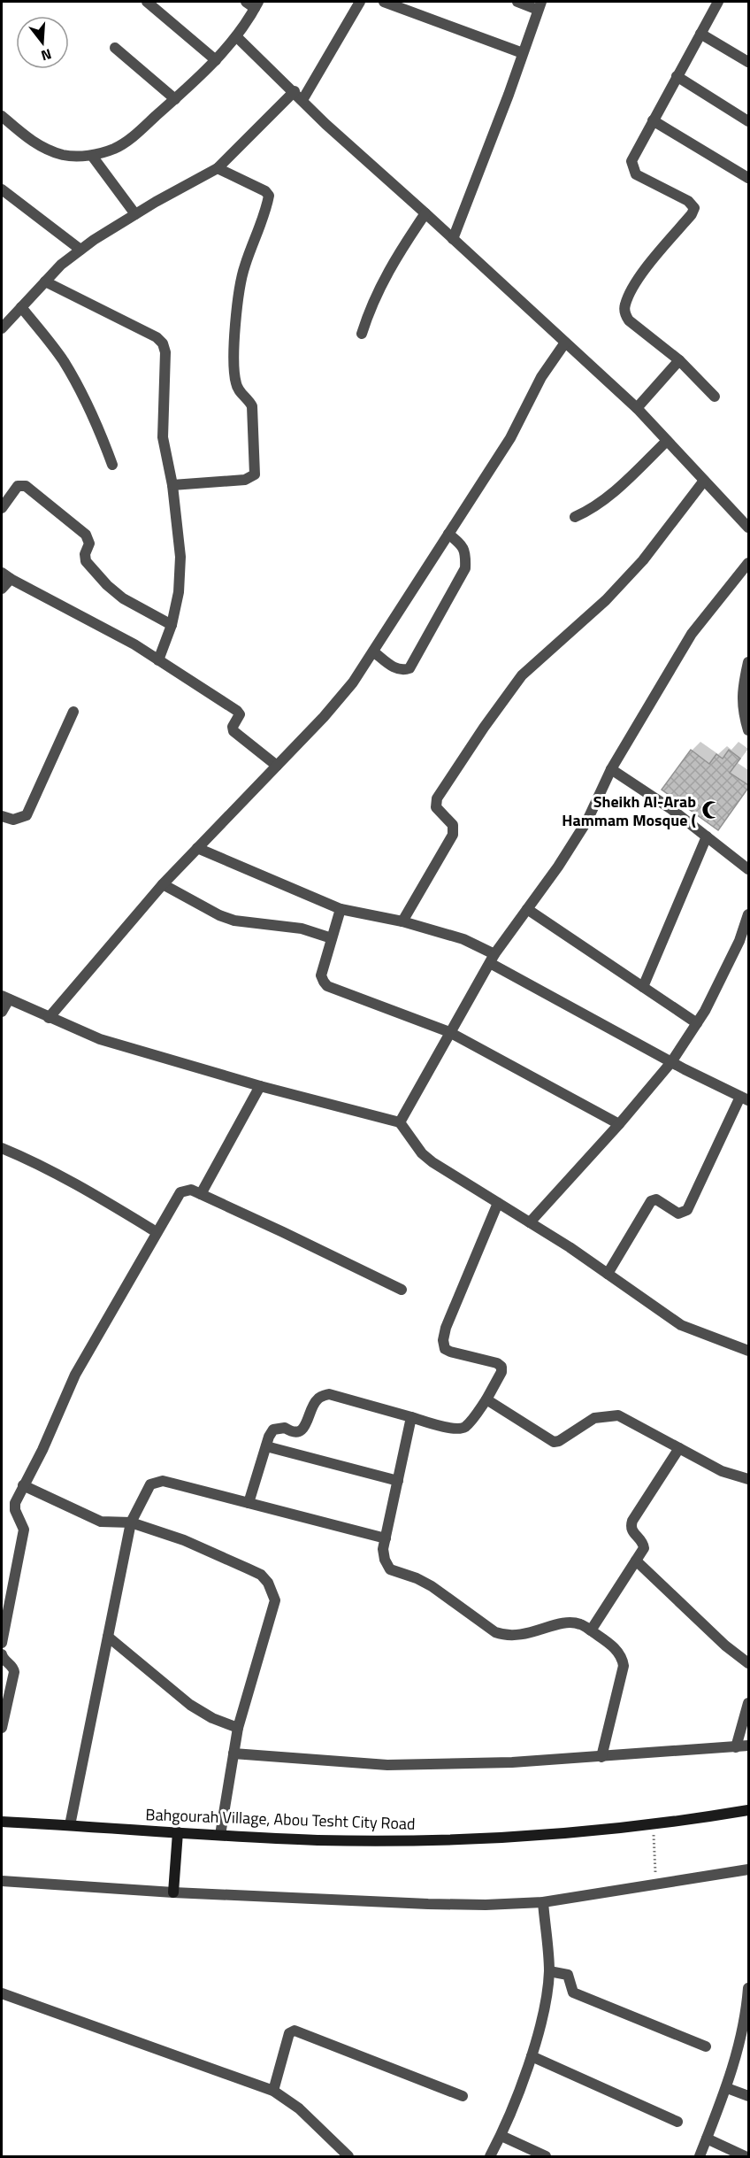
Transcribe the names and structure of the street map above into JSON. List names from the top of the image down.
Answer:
{
  "streets": {
    "street": ["Bahgourah Village, Abou Tesht City Road"]
  },
  "places": {
    "mosque": ["Sheikh Al-Arab Hammam Mosque ("]
  },
  "north": "bottom"
}
